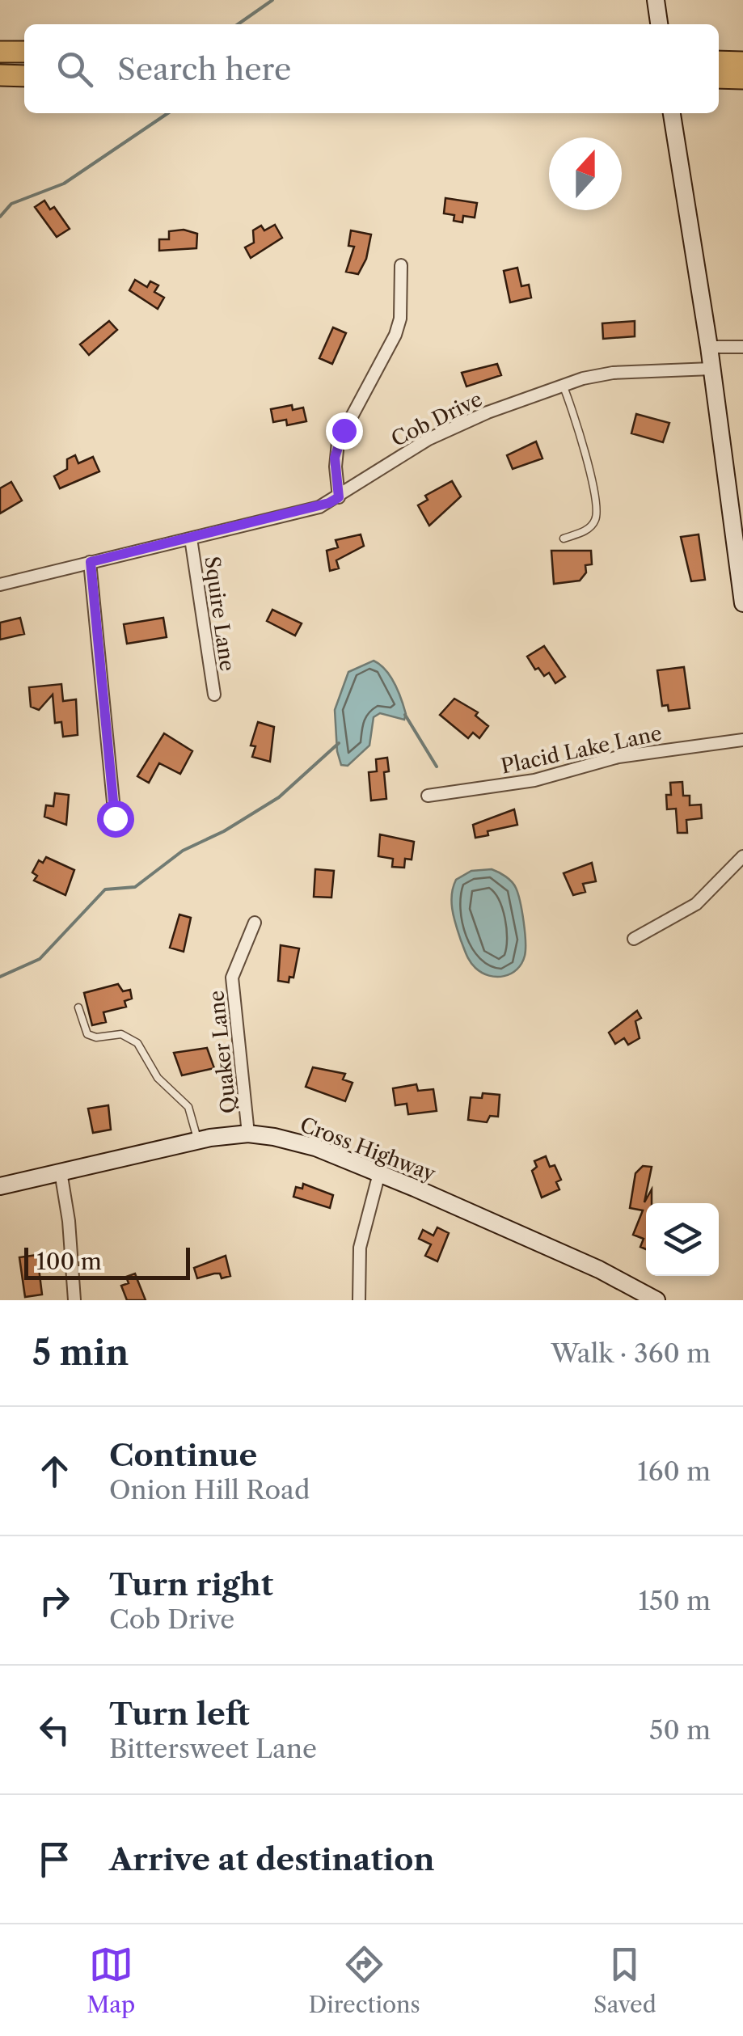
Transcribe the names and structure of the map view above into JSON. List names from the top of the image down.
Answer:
{
  "streets": {
    "street": [
      "Cob Drive",
      "Squire Lane",
      "Placid Lake Lane",
      "Quaker Lane",
      "Cross Highway"
    ]
  },
  "crossings": [
    ["Cob Drive", "Squire Lane"],
    ["Quaker Lane", "Cross Highway"]
  ],
  "scale_bar": "100 m",
  "north": "top",
  "page": {
    "search": "Search here",
    "scale": "100 m",
    "heading": ["5 min", "Walk · 360 m"],
    "list": [
      ["Continue", "Onion Hill Road", "160 m"],
      ["Turn right", "Cob Drive", "150 m"],
      ["Turn left", "Bittersweet Lane", "50 m"],
      "Arrive at destination"
    ],
    "nav": ["Map", "Directions", "Saved"]
  }
}
